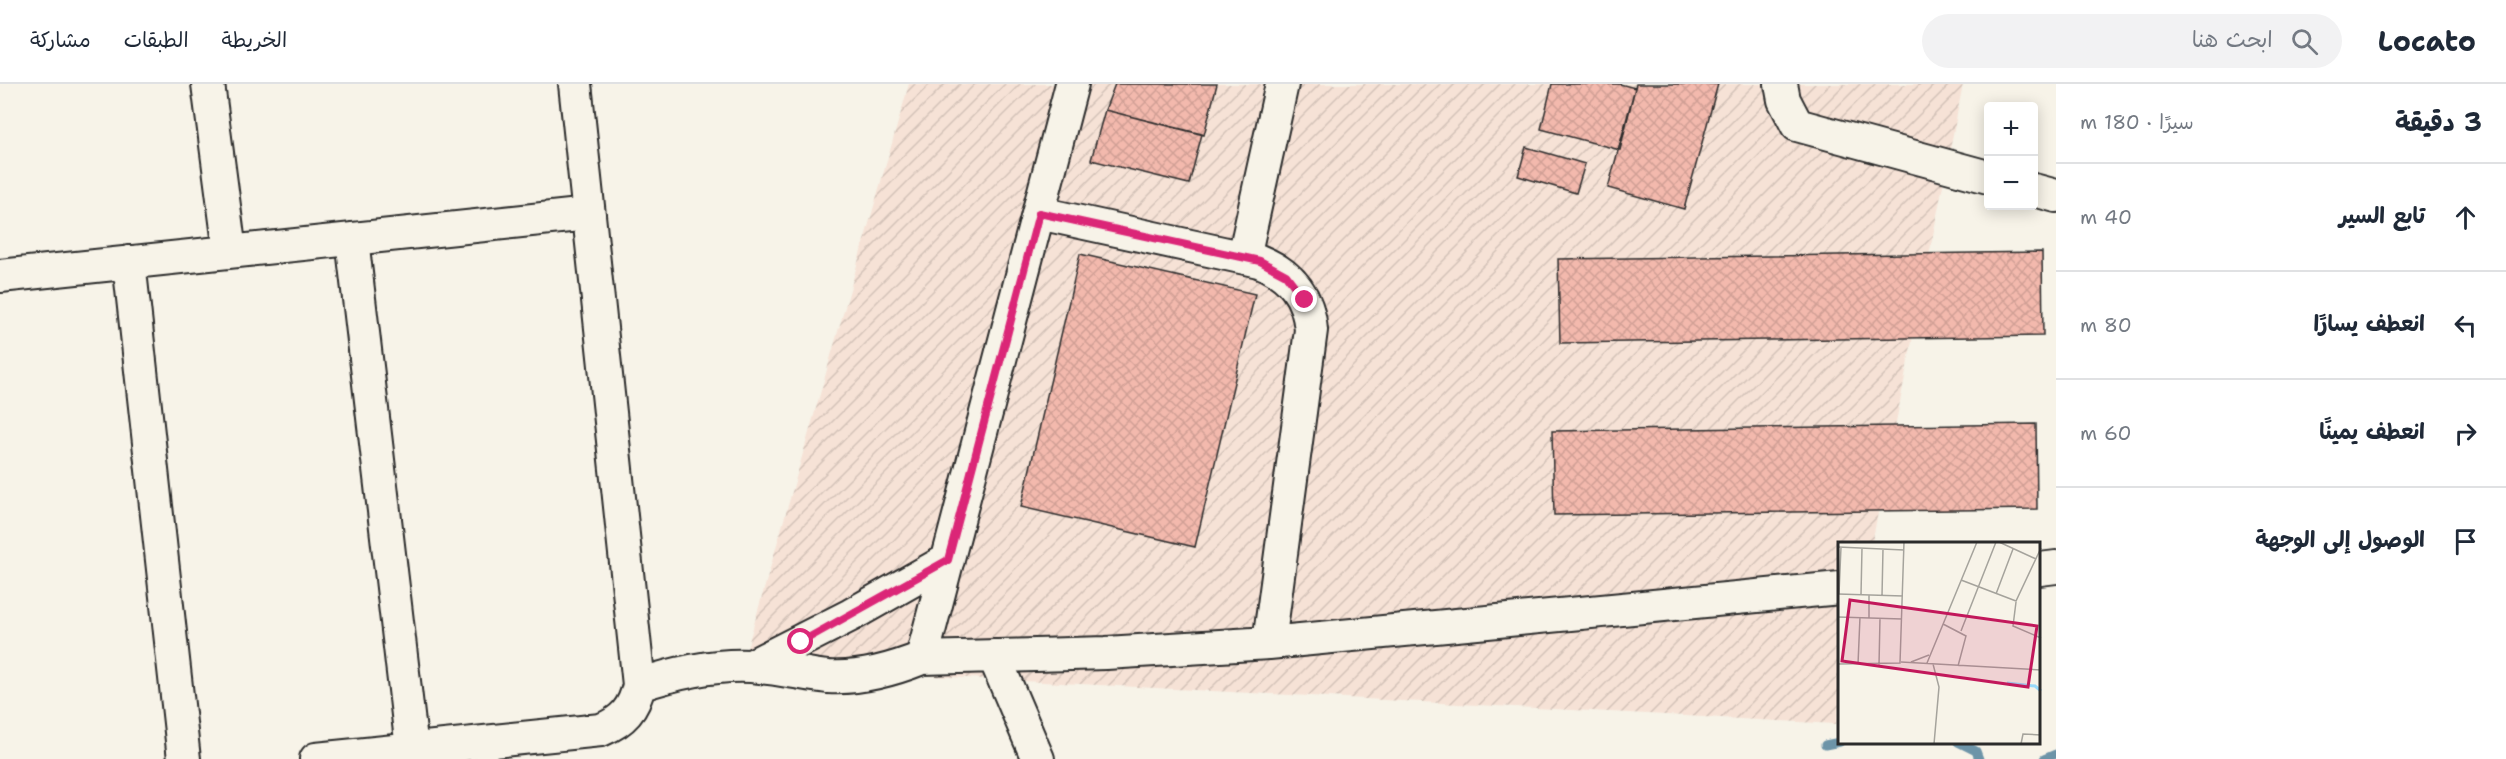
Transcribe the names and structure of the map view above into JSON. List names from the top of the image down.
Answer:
{
  "page": {
    "header": "Locato",
    "search": "ابحث هنا",
    "nav": ["الخريطة", "الطبقات", "مشاركة"],
    "heading": ["3 دقيقة", "سيرًا · 180 m"],
    "map_buttons": ["+", "−"],
    "list": [
      ["تابع السير", "40 m"],
      ["انعطف يسارًا", "80 m"],
      ["انعطف يمينًا", "60 m"],
      "الوصول إلى الوجهة"
    ]
  }
}
